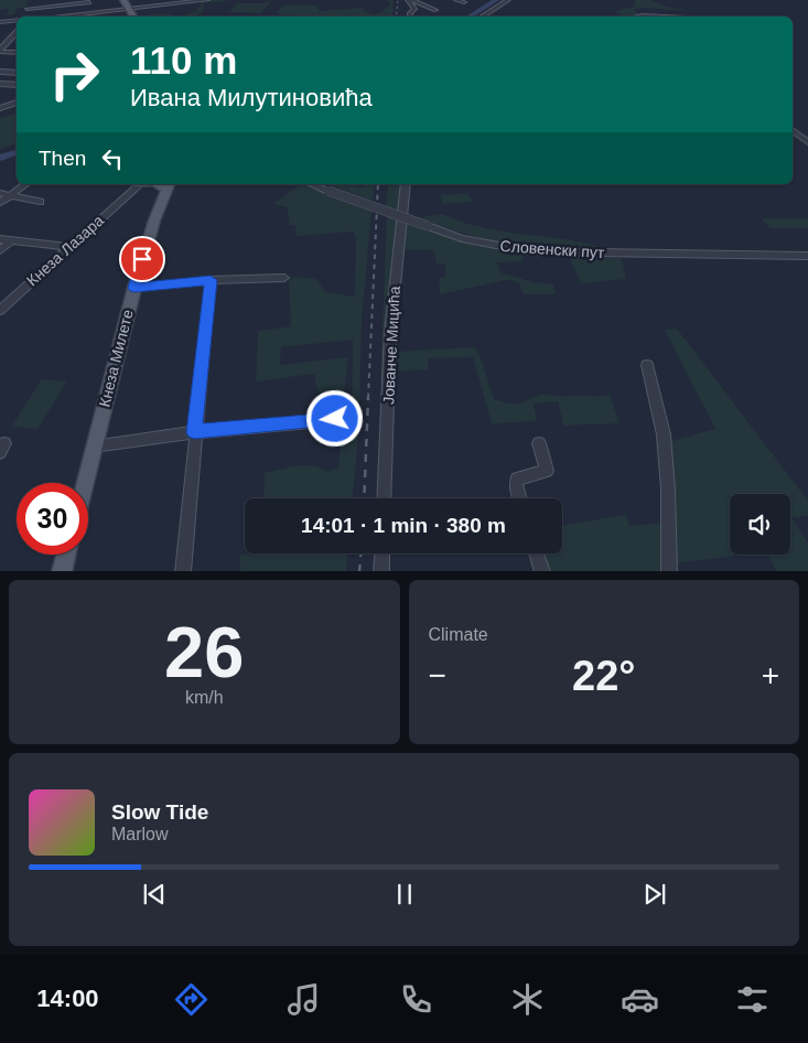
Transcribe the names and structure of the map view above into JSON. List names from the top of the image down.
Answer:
{
  "streets": {
    "main road": ["Кнеза Милете"],
    "street": ["Словенски пут", "Кнеза Лазара", "Јованче Мицића"]
  },
  "page": {
    "turn": ["110 m", "Ивана Милутиновића"],
    "then": "Then",
    "limit": "30",
    "trip": "14:01 · 1 min · 380 m",
    "tile": [
      ["26", "km/h"],
      "Climate"
    ],
    "heat": ["−", "22°", "+"],
    "song": ["Slow Tide", "Marlow"],
    "tabs": "14:00"
  }
}
